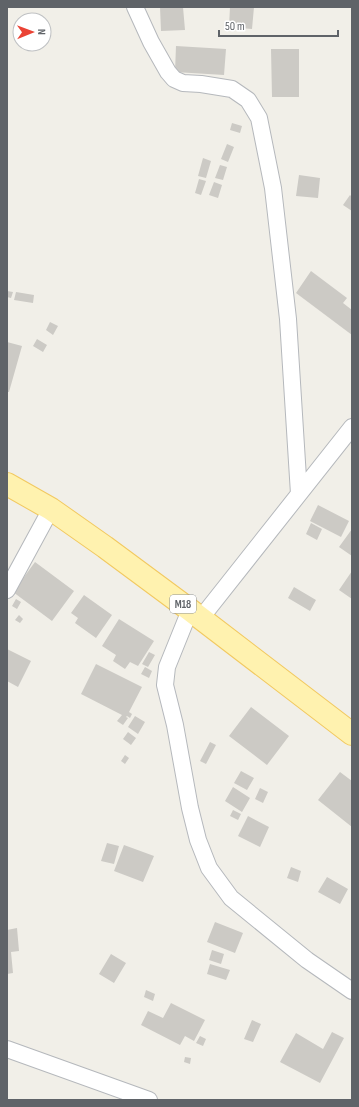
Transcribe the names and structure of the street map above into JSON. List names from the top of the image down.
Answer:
{
  "streets": {
    "main road": ["M18"]
  },
  "scale_bar": "50 m",
  "north": "right"
}
